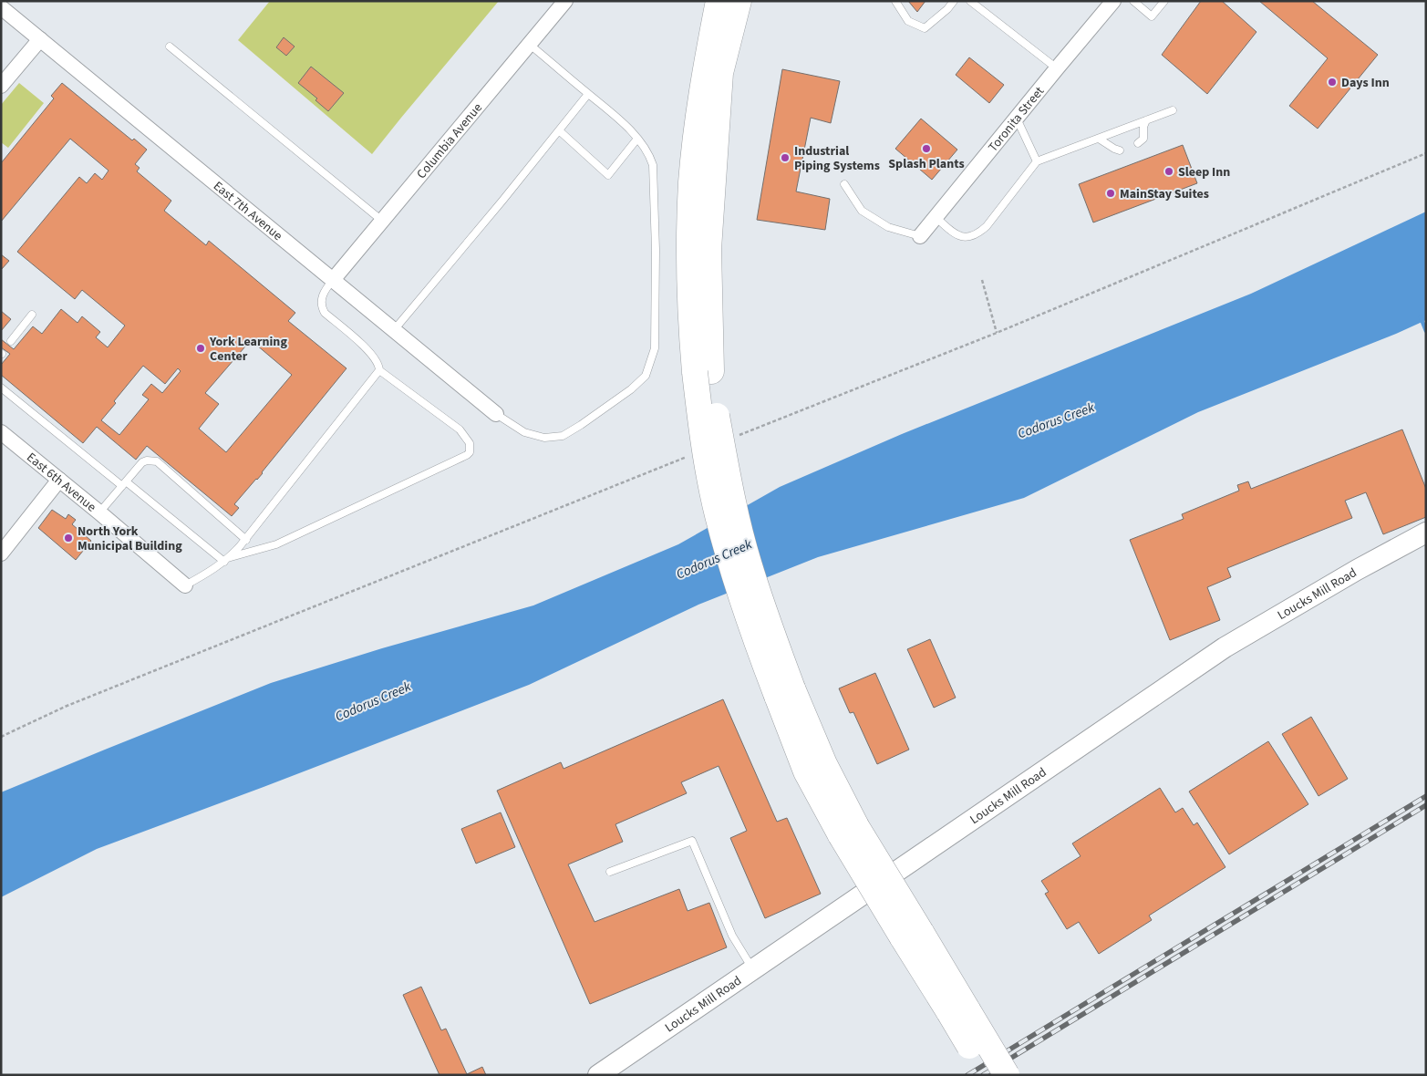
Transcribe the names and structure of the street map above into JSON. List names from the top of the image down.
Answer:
{
  "streets": {
    "street": [
      "Toronita Street",
      "Columbia Avenue",
      "East 7th Avenue",
      "East 6th Avenue",
      "Loucks Mill Road"
    ]
  },
  "crossings": [
    ["Columbia Avenue", "East 7th Avenue"]
  ],
  "water": ["Codorus Creek"],
  "places": [
    "Days Inn",
    "Splash Plants",
    "Industrial Piping Systems",
    "Sleep Inn",
    "MainStay Suites",
    "York Learning Center",
    "North York Municipal Building"
  ]
}
